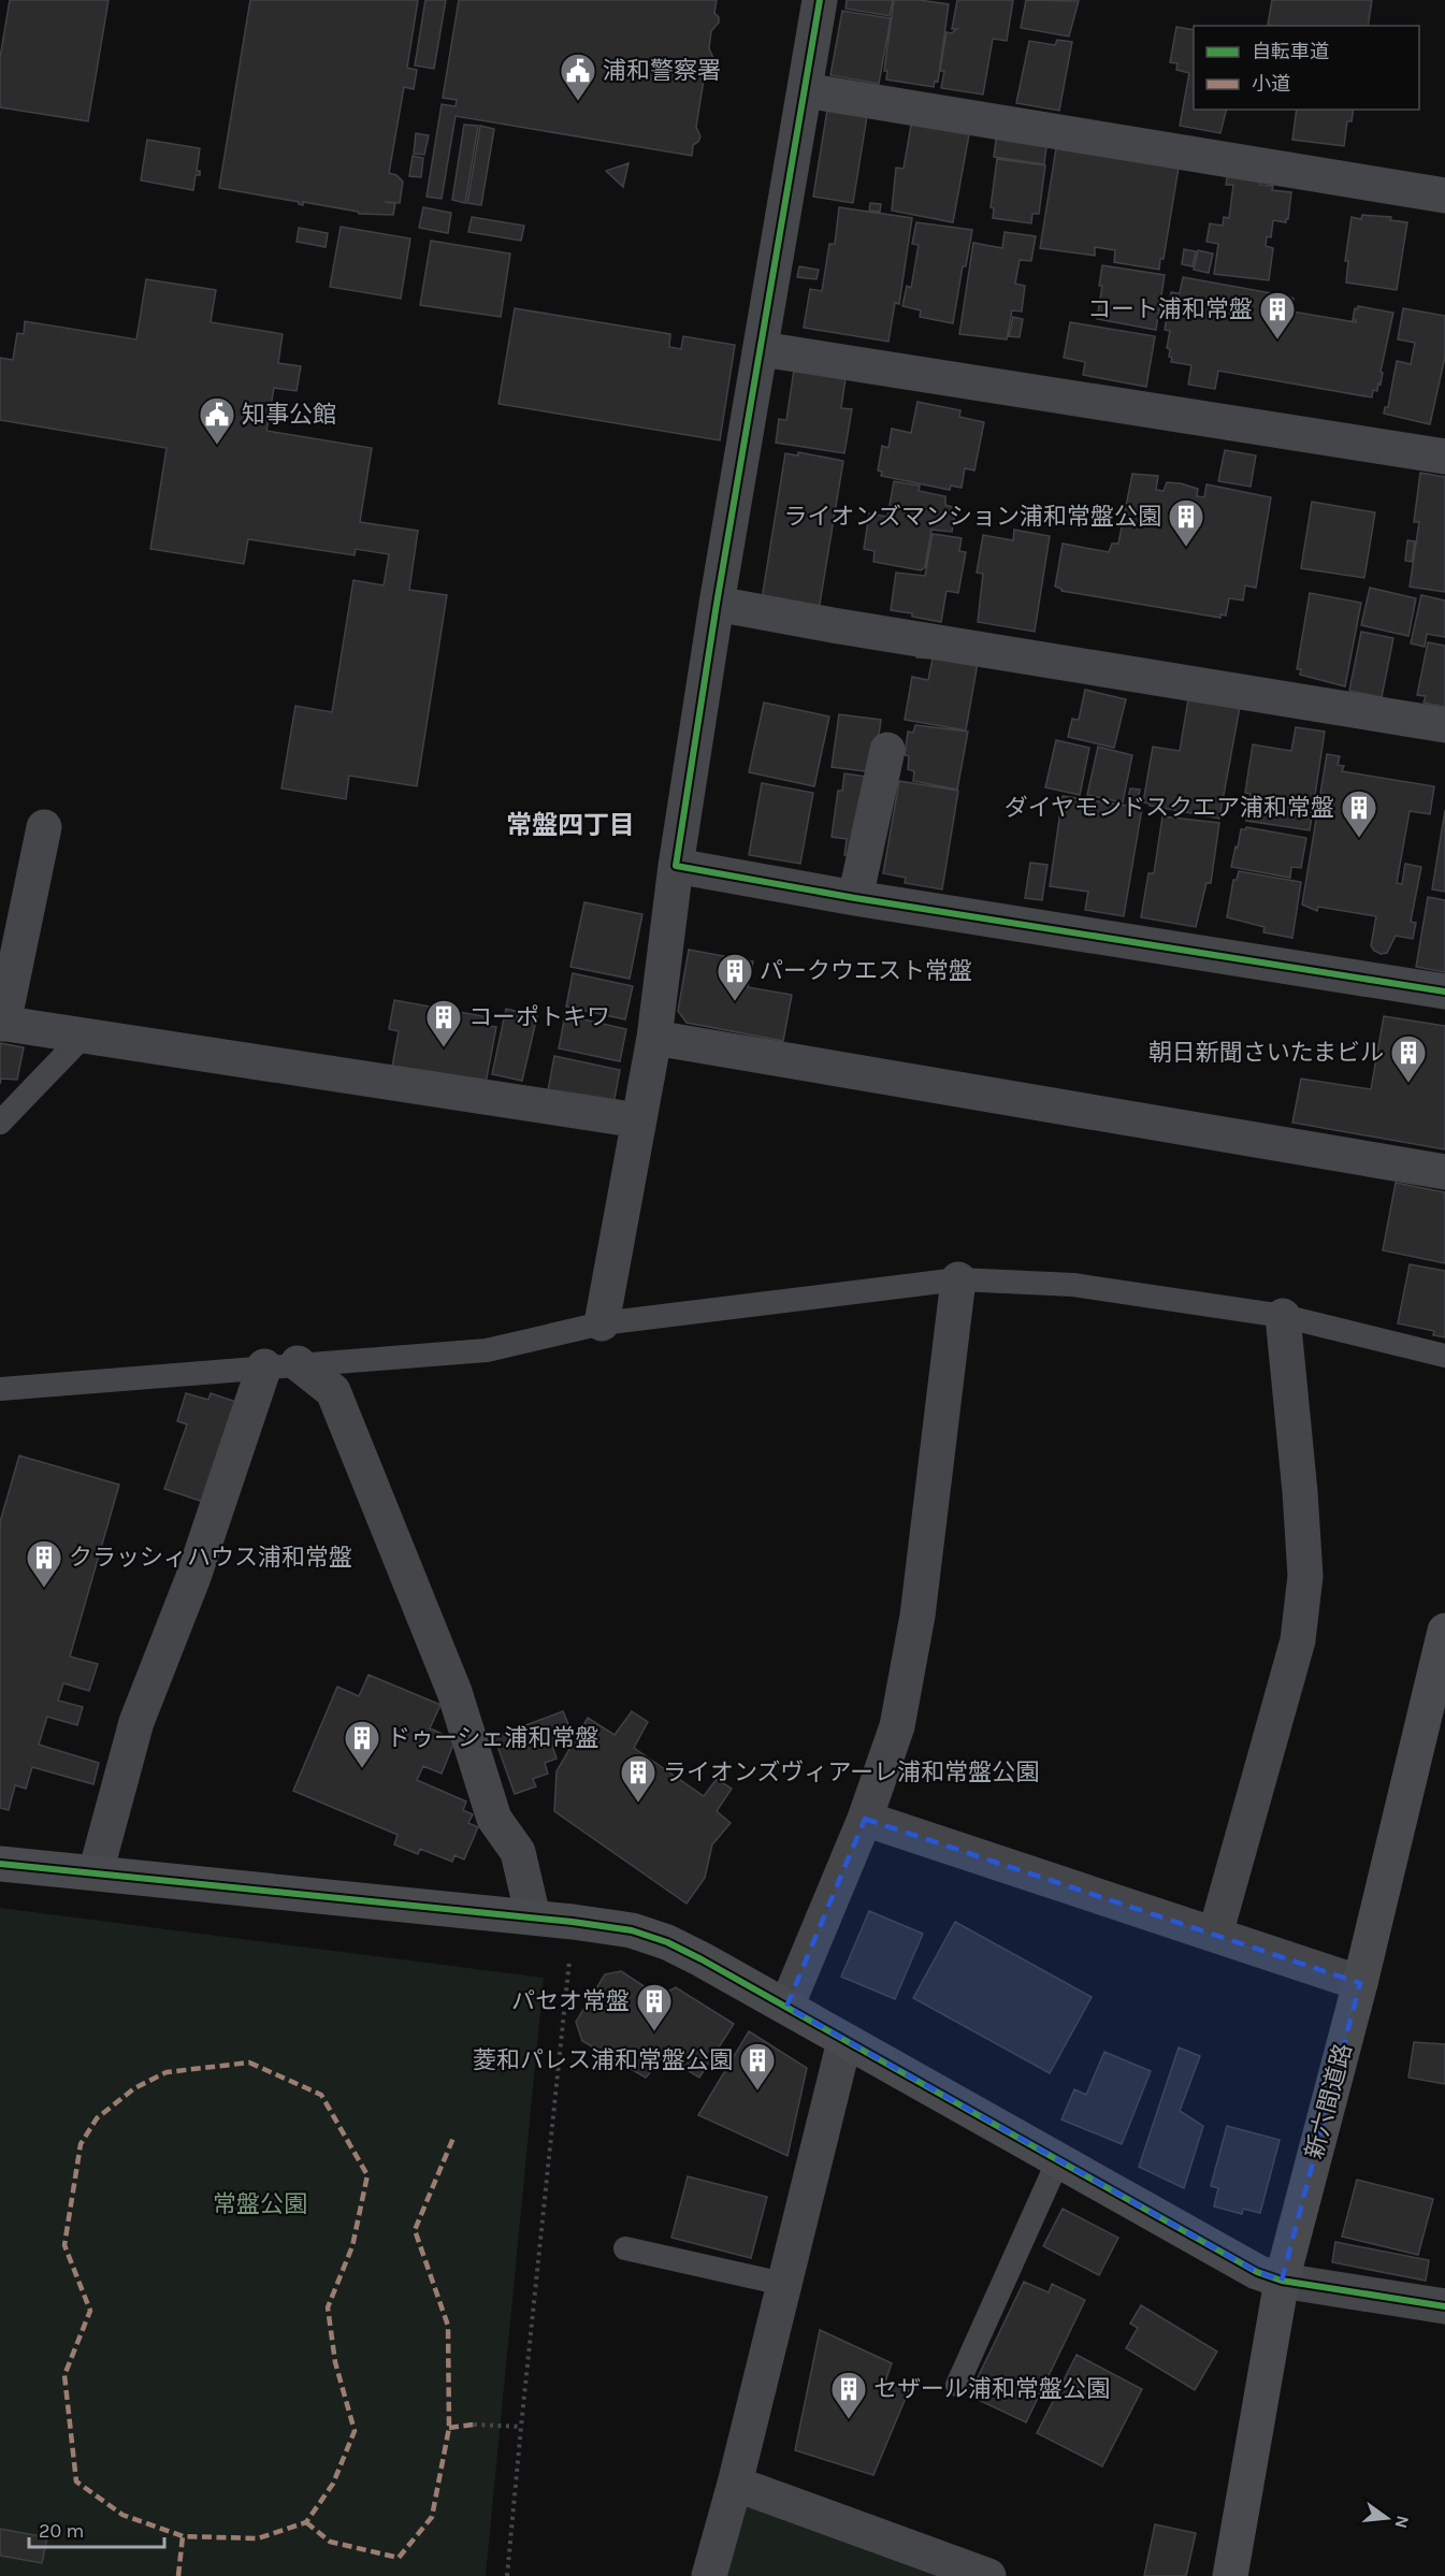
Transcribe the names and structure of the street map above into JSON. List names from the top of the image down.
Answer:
{
  "streets": {
    "street": ["新六間道路"]
  },
  "districts": ["常盤四丁目"],
  "parks": ["常盤公園"],
  "places": {
    "public building": ["浦和警察署", "知事公館"],
    "building": [
      "コート浦和常盤",
      "ライオンズマンション浦和常盤公園",
      "ダイヤモンドスクエア浦和常盤",
      "パークウエスト常盤",
      "コーポトキワ",
      "朝日新聞さいたまビル",
      "クラッシィハウス浦和常盤",
      "ドゥーシェ浦和常盤",
      "ライオンズヴィアーレ浦和常盤公園",
      "パセオ常盤",
      "菱和パレス浦和常盤公園",
      "セザール浦和常盤公園"
    ]
  },
  "legend": ["自転車道", "小道"],
  "scale_bar": "20 m",
  "north": "right"
}
